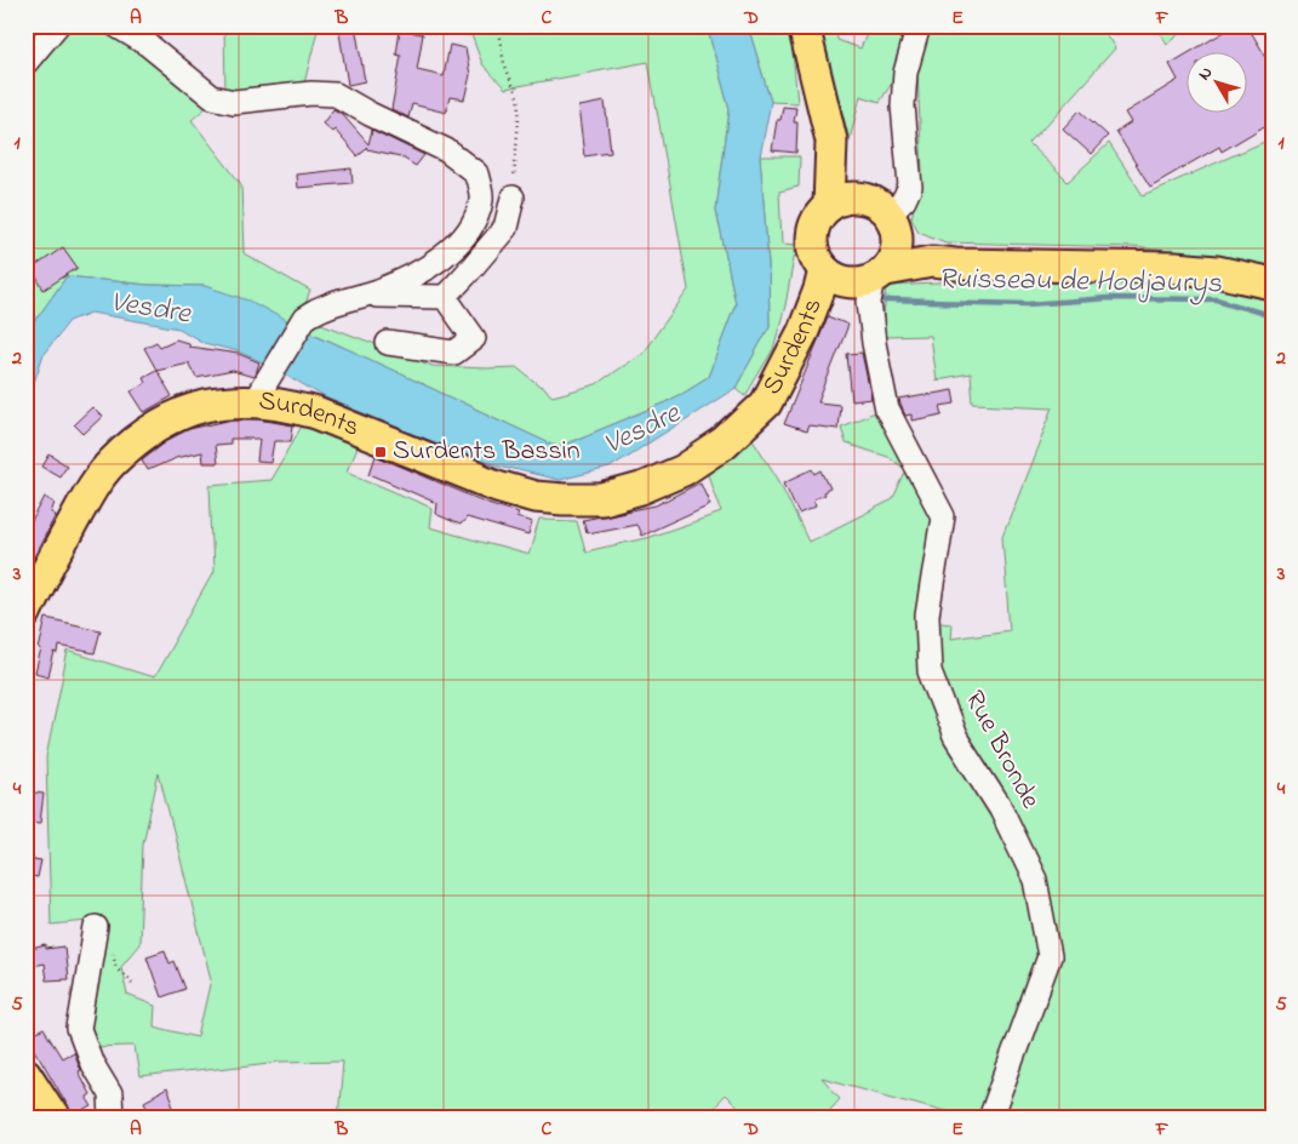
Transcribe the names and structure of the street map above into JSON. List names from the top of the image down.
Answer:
{
  "streets": {
    "main road": ["Surdents"],
    "street": ["Rue Bronde"]
  },
  "crossings": [
    ["Surdents", "Rue Bronde"]
  ],
  "water": ["Ruisseau de Hodjaurys", "Vesdre"],
  "places": {
    "transit": ["Surdents Bassin"]
  },
  "north": "top left",
  "grid": {
    "columns": [
      "A",
      "B",
      "C",
      "D",
      "E",
      "F"
    ],
    "rows": [
      "1",
      "2",
      "3",
      "4",
      "5"
    ]
  }
}
